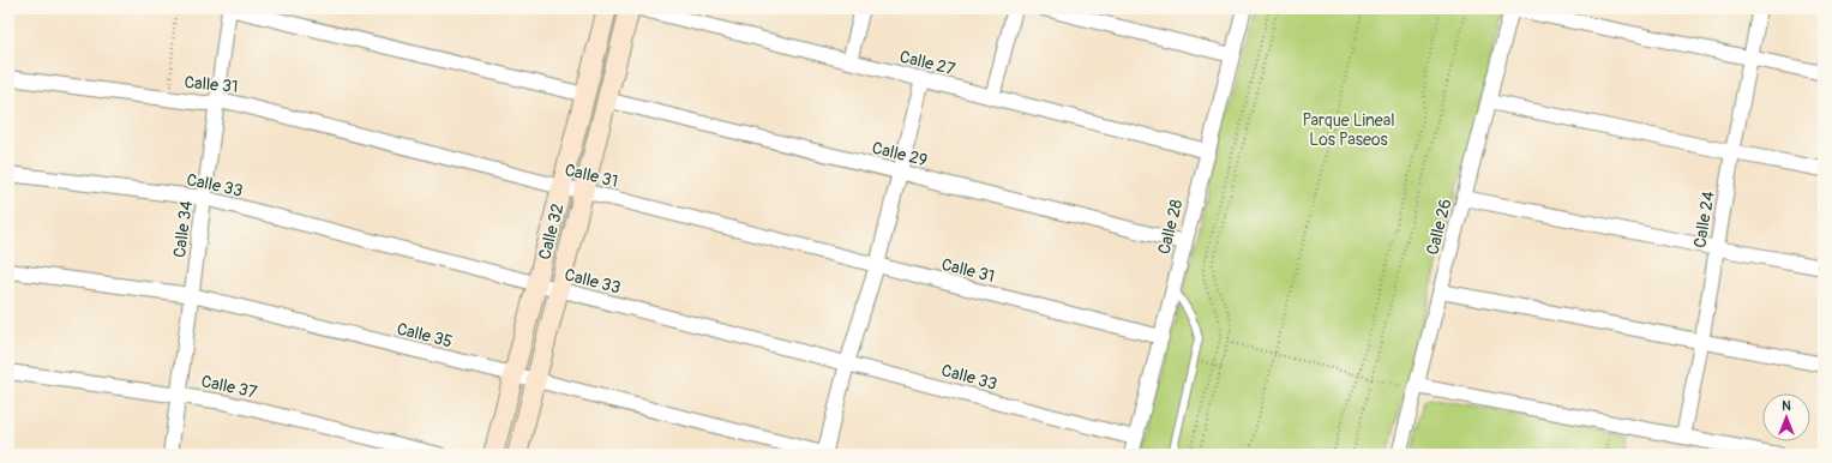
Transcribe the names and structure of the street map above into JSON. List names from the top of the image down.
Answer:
{
  "streets": {
    "street": [
      "Calle 27",
      "Calle 31",
      "Calle 29",
      "Calle 33",
      "Calle 24",
      "Calle 28",
      "Calle 26",
      "Calle 34",
      "Calle 32",
      "Calle 35",
      "Calle 37"
    ]
  },
  "crossings": [
    ["Calle 27", "Calle 28"],
    ["Calle 31", "Calle 28"],
    ["Calle 31", "Calle 34"],
    ["Calle 31", "Calle 32"],
    ["Calle 29", "Calle 28"],
    ["Calle 29", "Calle 32"],
    ["Calle 33", "Calle 28"],
    ["Calle 33", "Calle 34"],
    ["Calle 33", "Calle 32"],
    ["Calle 34", "Calle 35"],
    ["Calle 34", "Calle 37"],
    ["Calle 32", "Calle 35"]
  ],
  "parks": ["Parque Lineal Los Paseos"],
  "north": "top"
}
